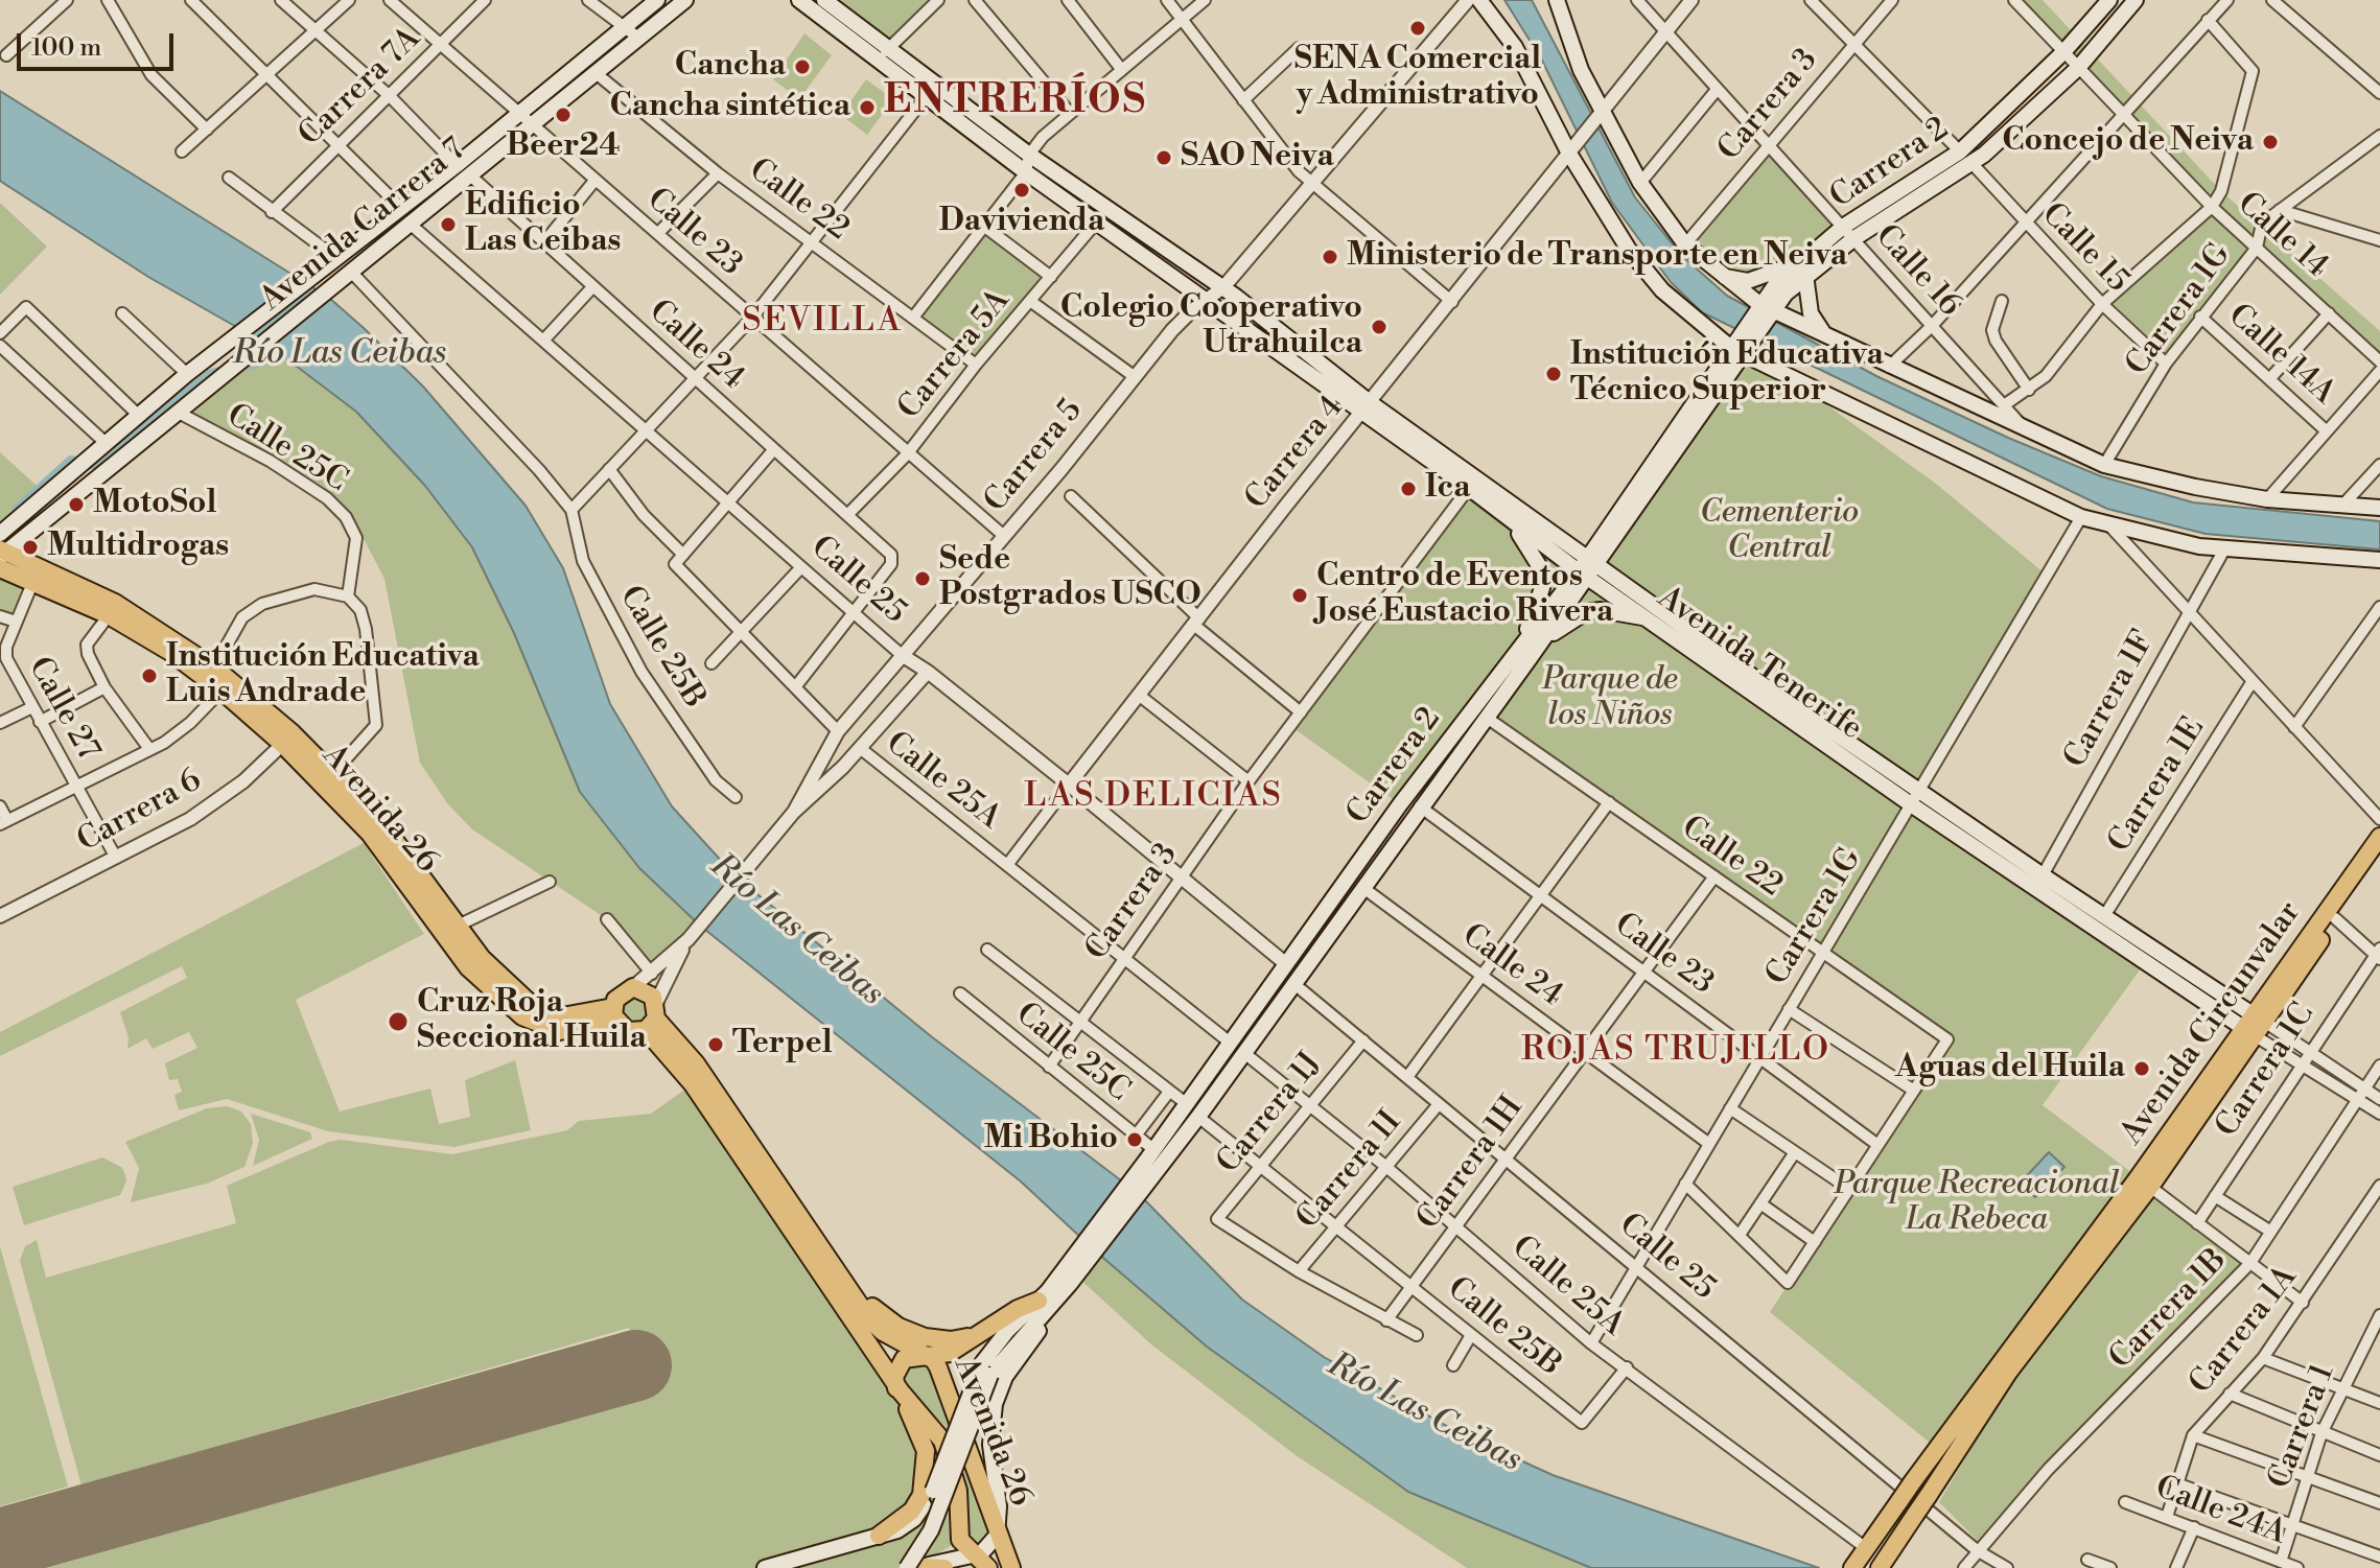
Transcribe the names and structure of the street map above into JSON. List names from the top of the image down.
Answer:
{
  "streets": {
    "main road": [
      "Carrera 2",
      "Avenida Carrera 7",
      "Avenida Tenerife",
      "Avenida 26",
      "Avenida Circunvalar"
    ],
    "street": [
      "Carrera 7A",
      "Carrera 3",
      "Calle 22",
      "Calle 23",
      "Calle 14",
      "Calle 15",
      "Calle 16",
      "Carrera 1G",
      "Calle 24",
      "Carrera 5A",
      "Calle 14A",
      "Calle 25C",
      "Carrera 4",
      "Carrera 5",
      "Calle 25",
      "Calle 25B",
      "Carrera 1F",
      "Calle 27",
      "Calle 25A",
      "Carrera 1E",
      "Carrera 6",
      "Carrera 1C",
      "Carrera 1J",
      "Carrera 1H",
      "Carrera 1I",
      "Carrera 1B",
      "Carrera 1A",
      "Carrera 1",
      "Calle 24A"
    ]
  },
  "crossings": [
    ["Carrera 7A", "Calle 23"],
    ["Carrera 7A", "Calle 24"],
    ["Carrera 3", "Calle 16"],
    ["Carrera 3", "Calle 25C"],
    ["Carrera 3", "Calle 25"],
    ["Carrera 3", "Avenida Tenerife"],
    ["Carrera 3", "Calle 25A"],
    ["Carrera 2", "Calle 22"],
    ["Carrera 2", "Calle 23"],
    ["Carrera 2", "Calle 14"],
    ["Carrera 2", "Calle 15"],
    ["Carrera 2", "Calle 16"],
    ["Carrera 2", "Calle 24"],
    ["Carrera 2", "Calle 25C"],
    ["Carrera 2", "Calle 25"],
    ["Carrera 2", "Calle 25B"],
    ["Carrera 2", "Avenida Tenerife"],
    ["Carrera 2", "Calle 25A"],
    ["Calle 22", "Avenida Carrera 7"],
    ["Calle 22", "Carrera 1G"],
    ["Calle 22", "Carrera 5A"],
    ["Calle 22", "Carrera 1H"],
    ["Calle 22", "Carrera 1I"],
    ["Avenida Carrera 7", "Calle 23"],
    ["Avenida Carrera 7", "Calle 24"],
    ["Avenida Carrera 7", "Calle 25C"],
    ["Avenida Carrera 7", "Calle 25"],
    ["Avenida Carrera 7", "Avenida 26"],
    ["Calle 23", "Carrera 1G"],
    ["Calle 23", "Carrera 5A"],
    ["Calle 23", "Carrera 5"],
    ["Calle 23", "Carrera 1H"],
    ["Calle 23", "Carrera 1I"],
    ["Calle 14", "Carrera 1G"],
    ["Calle 15", "Carrera 1G"],
    ["Calle 16", "Carrera 4"],
    ["Carrera 1G", "Calle 24"],
    ["Carrera 1G", "Calle 14A"],
    ["Carrera 1G", "Calle 25"],
    ["Carrera 1G", "Avenida Tenerife"],
    ["Carrera 1G", "Calle 25A"],
    ["Calle 24", "Carrera 5A"],
    ["Calle 24", "Calle 25"],
    ["Calle 24", "Carrera 1H"],
    ["Calle 24", "Carrera 1I"],
    ["Carrera 5A", "Avenida Tenerife"],
    ["Calle 25C", "Avenida 26"],
    ["Calle 25C", "Carrera 6"],
    ["Carrera 4", "Calle 25"],
    ["Carrera 4", "Avenida Tenerife"],
    ["Carrera 4", "Calle 25A"],
    ["Carrera 5", "Calle 25"],
    ["Carrera 5", "Avenida Tenerife"],
    ["Carrera 5", "Calle 25A"],
    ["Carrera 5", "Avenida 26"],
    ["Calle 25", "Carrera 1J"],
    ["Calle 25", "Carrera 1H"],
    ["Calle 25", "Carrera 1I"],
    ["Calle 25", "Carrera 1B"],
    ["Calle 25B", "Calle 25A"],
    ["Calle 25B", "Carrera 1J"],
    ["Calle 25B", "Carrera 1H"],
    ["Calle 25B", "Carrera 1I"],
    ["Avenida Tenerife", "Carrera 1F"],
    ["Avenida Tenerife", "Carrera 1E"],
    ["Avenida Tenerife", "Avenida Circunvalar"],
    ["Avenida Tenerife", "Carrera 1C"],
    ["Avenida Tenerife", "Carrera 1B"],
    ["Calle 27", "Avenida 26"],
    ["Calle 27", "Carrera 6"],
    ["Calle 25A", "Avenida Circunvalar"],
    ["Calle 25A", "Carrera 1J"],
    ["Calle 25A", "Carrera 1H"],
    ["Calle 25A", "Carrera 1I"],
    ["Avenida 26", "Carrera 6"],
    ["Carrera 1J", "Carrera 1I"],
    ["Carrera 1A", "Calle 24A"],
    ["Carrera 1", "Calle 24A"]
  ],
  "districts": [
    "ENTRERÍOS",
    "SEVILLA",
    "LAS DELICIAS",
    "ROJAS TRUJILLO"
  ],
  "water": ["Río Las Ceibas"],
  "parks": ["Cementerio Central", "Parque de los Niños", "Parque Recreacional La Rebeca"],
  "places": [
    "SENA Comercial y Administrativo",
    "Cancha",
    "Cancha sintética",
    "Beer24",
    "Concejo de Neiva",
    "SAO Neiva",
    "Davivienda",
    "Edificio Las Ceibas",
    "Ministerio de Transporte en Neiva",
    "Colegio Cooperativo Utrahuilca",
    "Institución Educativa Técnico Superior",
    "Ica",
    "MotoSol",
    "Multidrogas",
    "Sede Postgrados USCO",
    "Centro de Eventos José Eustacio Rivera",
    "Institución Educativa Luis Andrade",
    "Cruz Roja Seccional Huila",
    "Terpel",
    "Aguas del Huila",
    "Mi Bohio"
  ],
  "scale_bar": "100 m"
}
